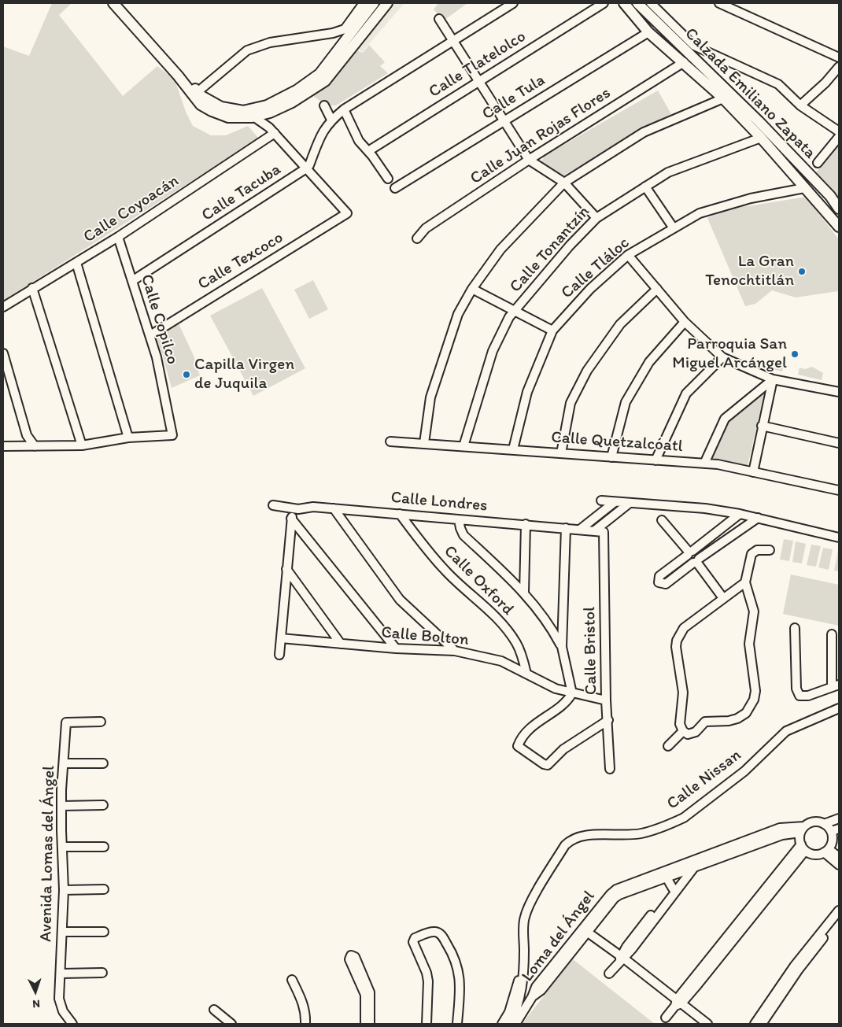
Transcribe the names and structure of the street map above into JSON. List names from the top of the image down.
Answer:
{
  "streets": {
    "main road": ["Calzada Emiliano Zapata"],
    "street": [
      "Calle Tlatelolco",
      "Calle Tula",
      "Calle Juan Rojas Flores",
      "Calle Tacuba",
      "Calle Coyoacán",
      "Calle Tonantzín",
      "Calle Texcoco",
      "Calle Tláloc",
      "Calle Copilco",
      "Calle Quetzalcóatl",
      "Calle Londres",
      "Calle Oxford",
      "Calle Bolton",
      "Calle Bristol",
      "Calle Nissan",
      "Avenida Lomas del Ángel",
      "Loma del Ángel"
    ]
  },
  "crossings": [
    ["Calzada Emiliano Zapata", "Calle Tula"],
    ["Calzada Emiliano Zapata", "Calle Juan Rojas Flores"],
    ["Calzada Emiliano Zapata", "Calle Tonantzín"],
    ["Calzada Emiliano Zapata", "Calle Tláloc"],
    ["Calle Tacuba", "Calle Texcoco"],
    ["Calle Tacuba", "Calle Copilco"],
    ["Calle Coyoacán", "Calle Copilco"],
    ["Calle Tonantzín", "Calle Quetzalcóatl"],
    ["Calle Texcoco", "Calle Copilco"],
    ["Calle Tláloc", "Calle Quetzalcóatl"],
    ["Calle Londres", "Calle Oxford"],
    ["Calle Londres", "Calle Bristol"],
    ["Calle Oxford", "Calle Bolton"],
    ["Calle Bolton", "Calle Bristol"]
  ],
  "places": ["La Gran Tenochtitlán", "Parroquia San Miguel Arcángel", "Capilla Virgen de Juquila"],
  "north": "bottom"
}
